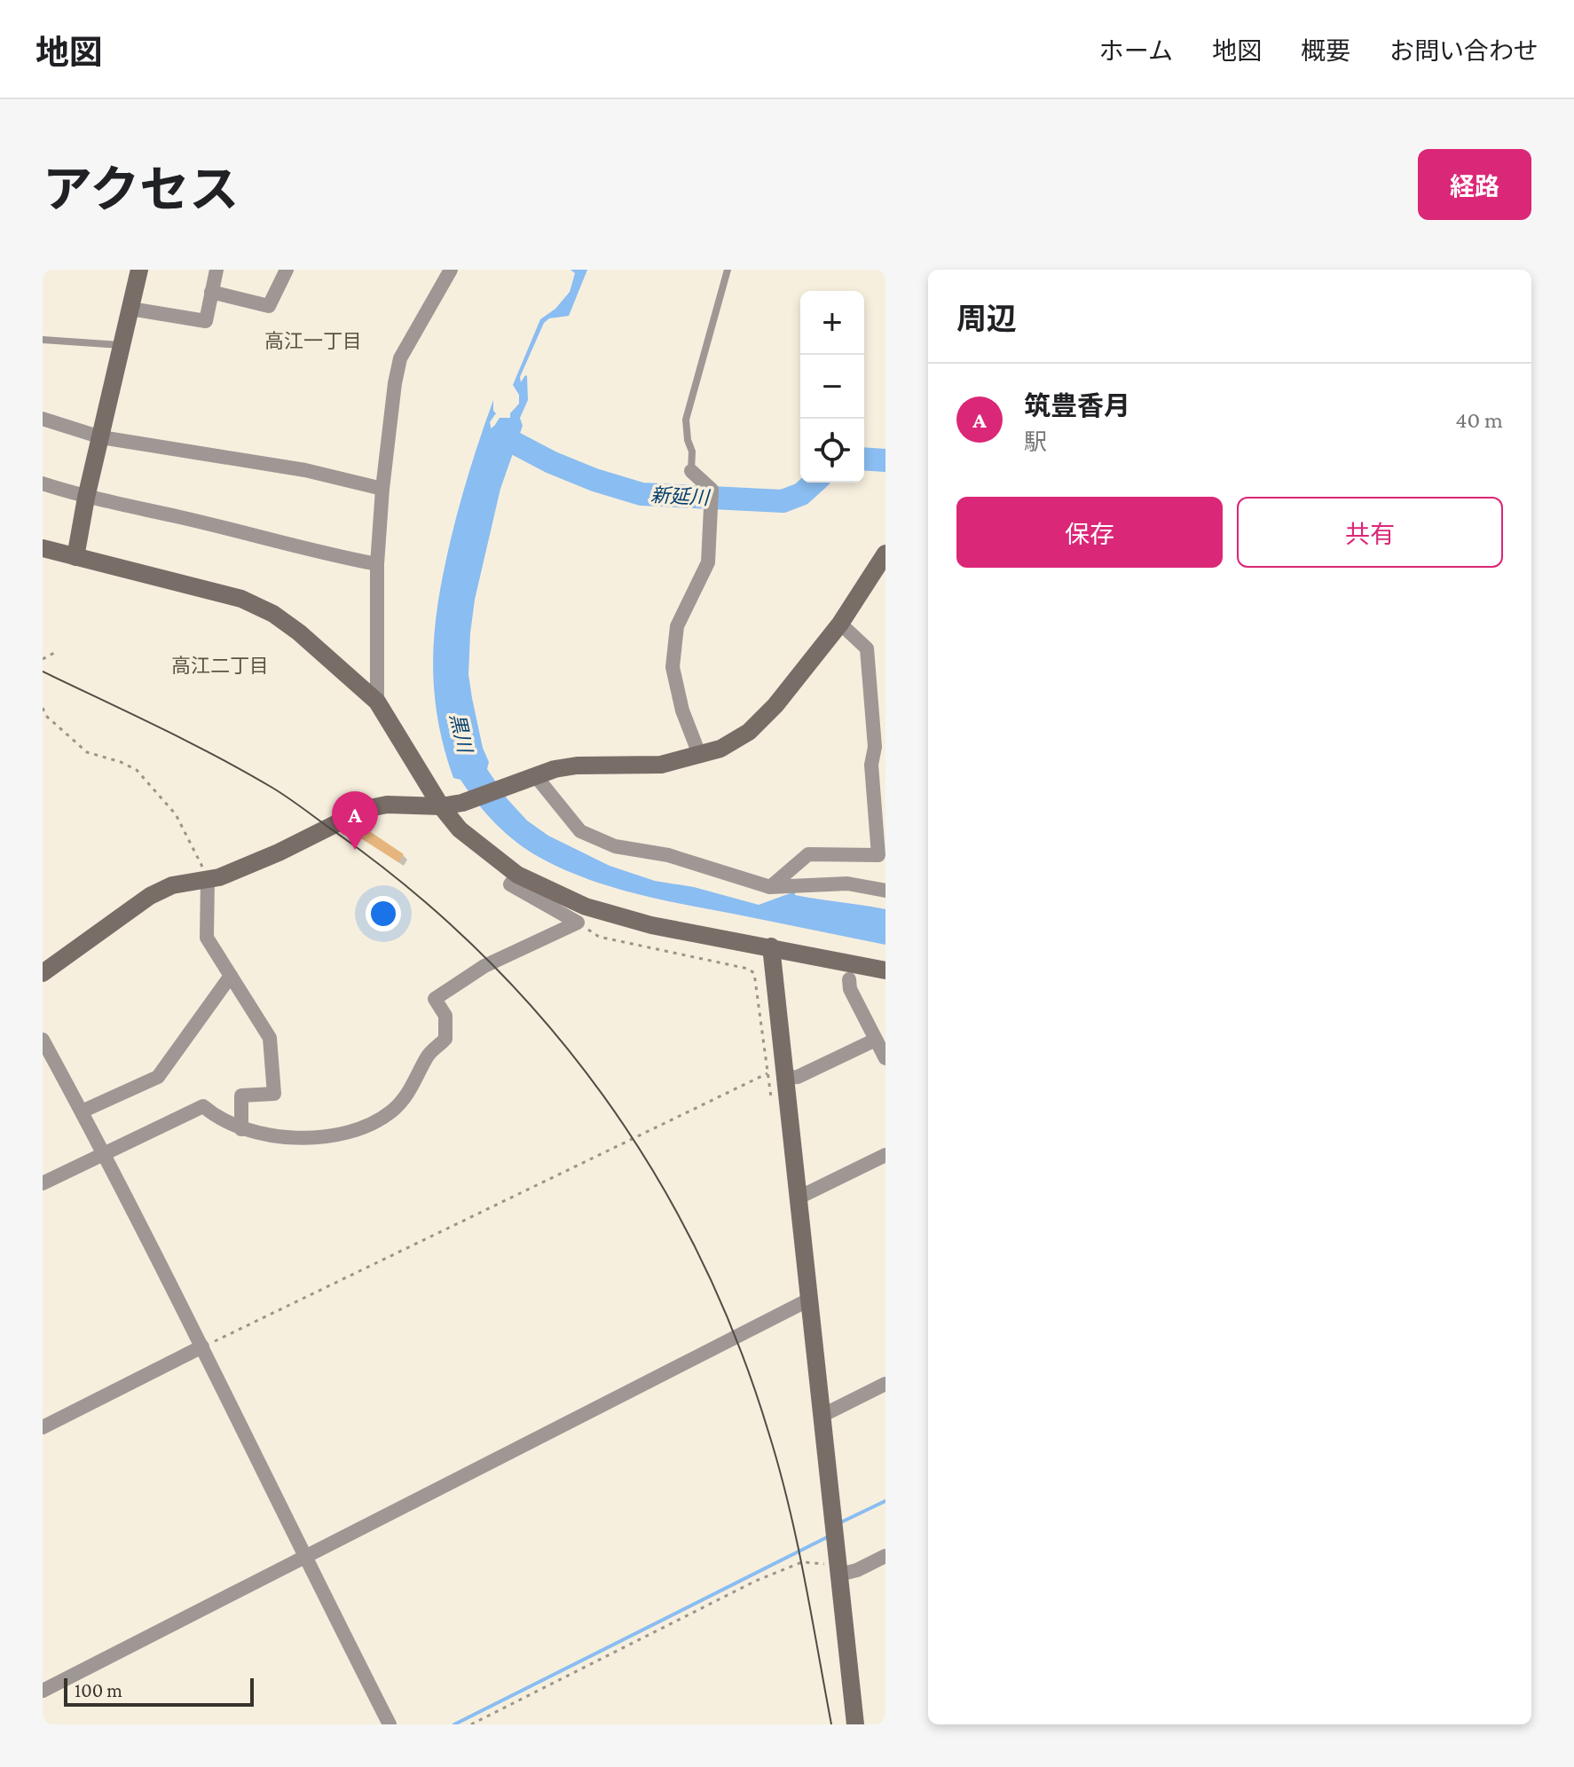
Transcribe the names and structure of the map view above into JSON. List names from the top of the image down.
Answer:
{
  "districts": ["高江一丁目", "高江二丁目"],
  "water": ["新延川", "黒川"],
  "scale_bar": "100 m",
  "page": {
    "header": "地図",
    "nav": [
      "ホーム",
      "地図",
      "概要",
      "お問い合わせ"
    ],
    "title": "アクセス",
    "buttons": [
      "経路",
      ["保存", "共有"]
    ],
    "heading": "周辺",
    "map_buttons": ["+", "−"],
    "list": [
      {
        "mark": "A",
        "name": "筑豊香月",
        "note": "駅",
        "value": "40 m"
      }
    ],
    "pins": "A",
    "scale": "100 m"
  }
}
